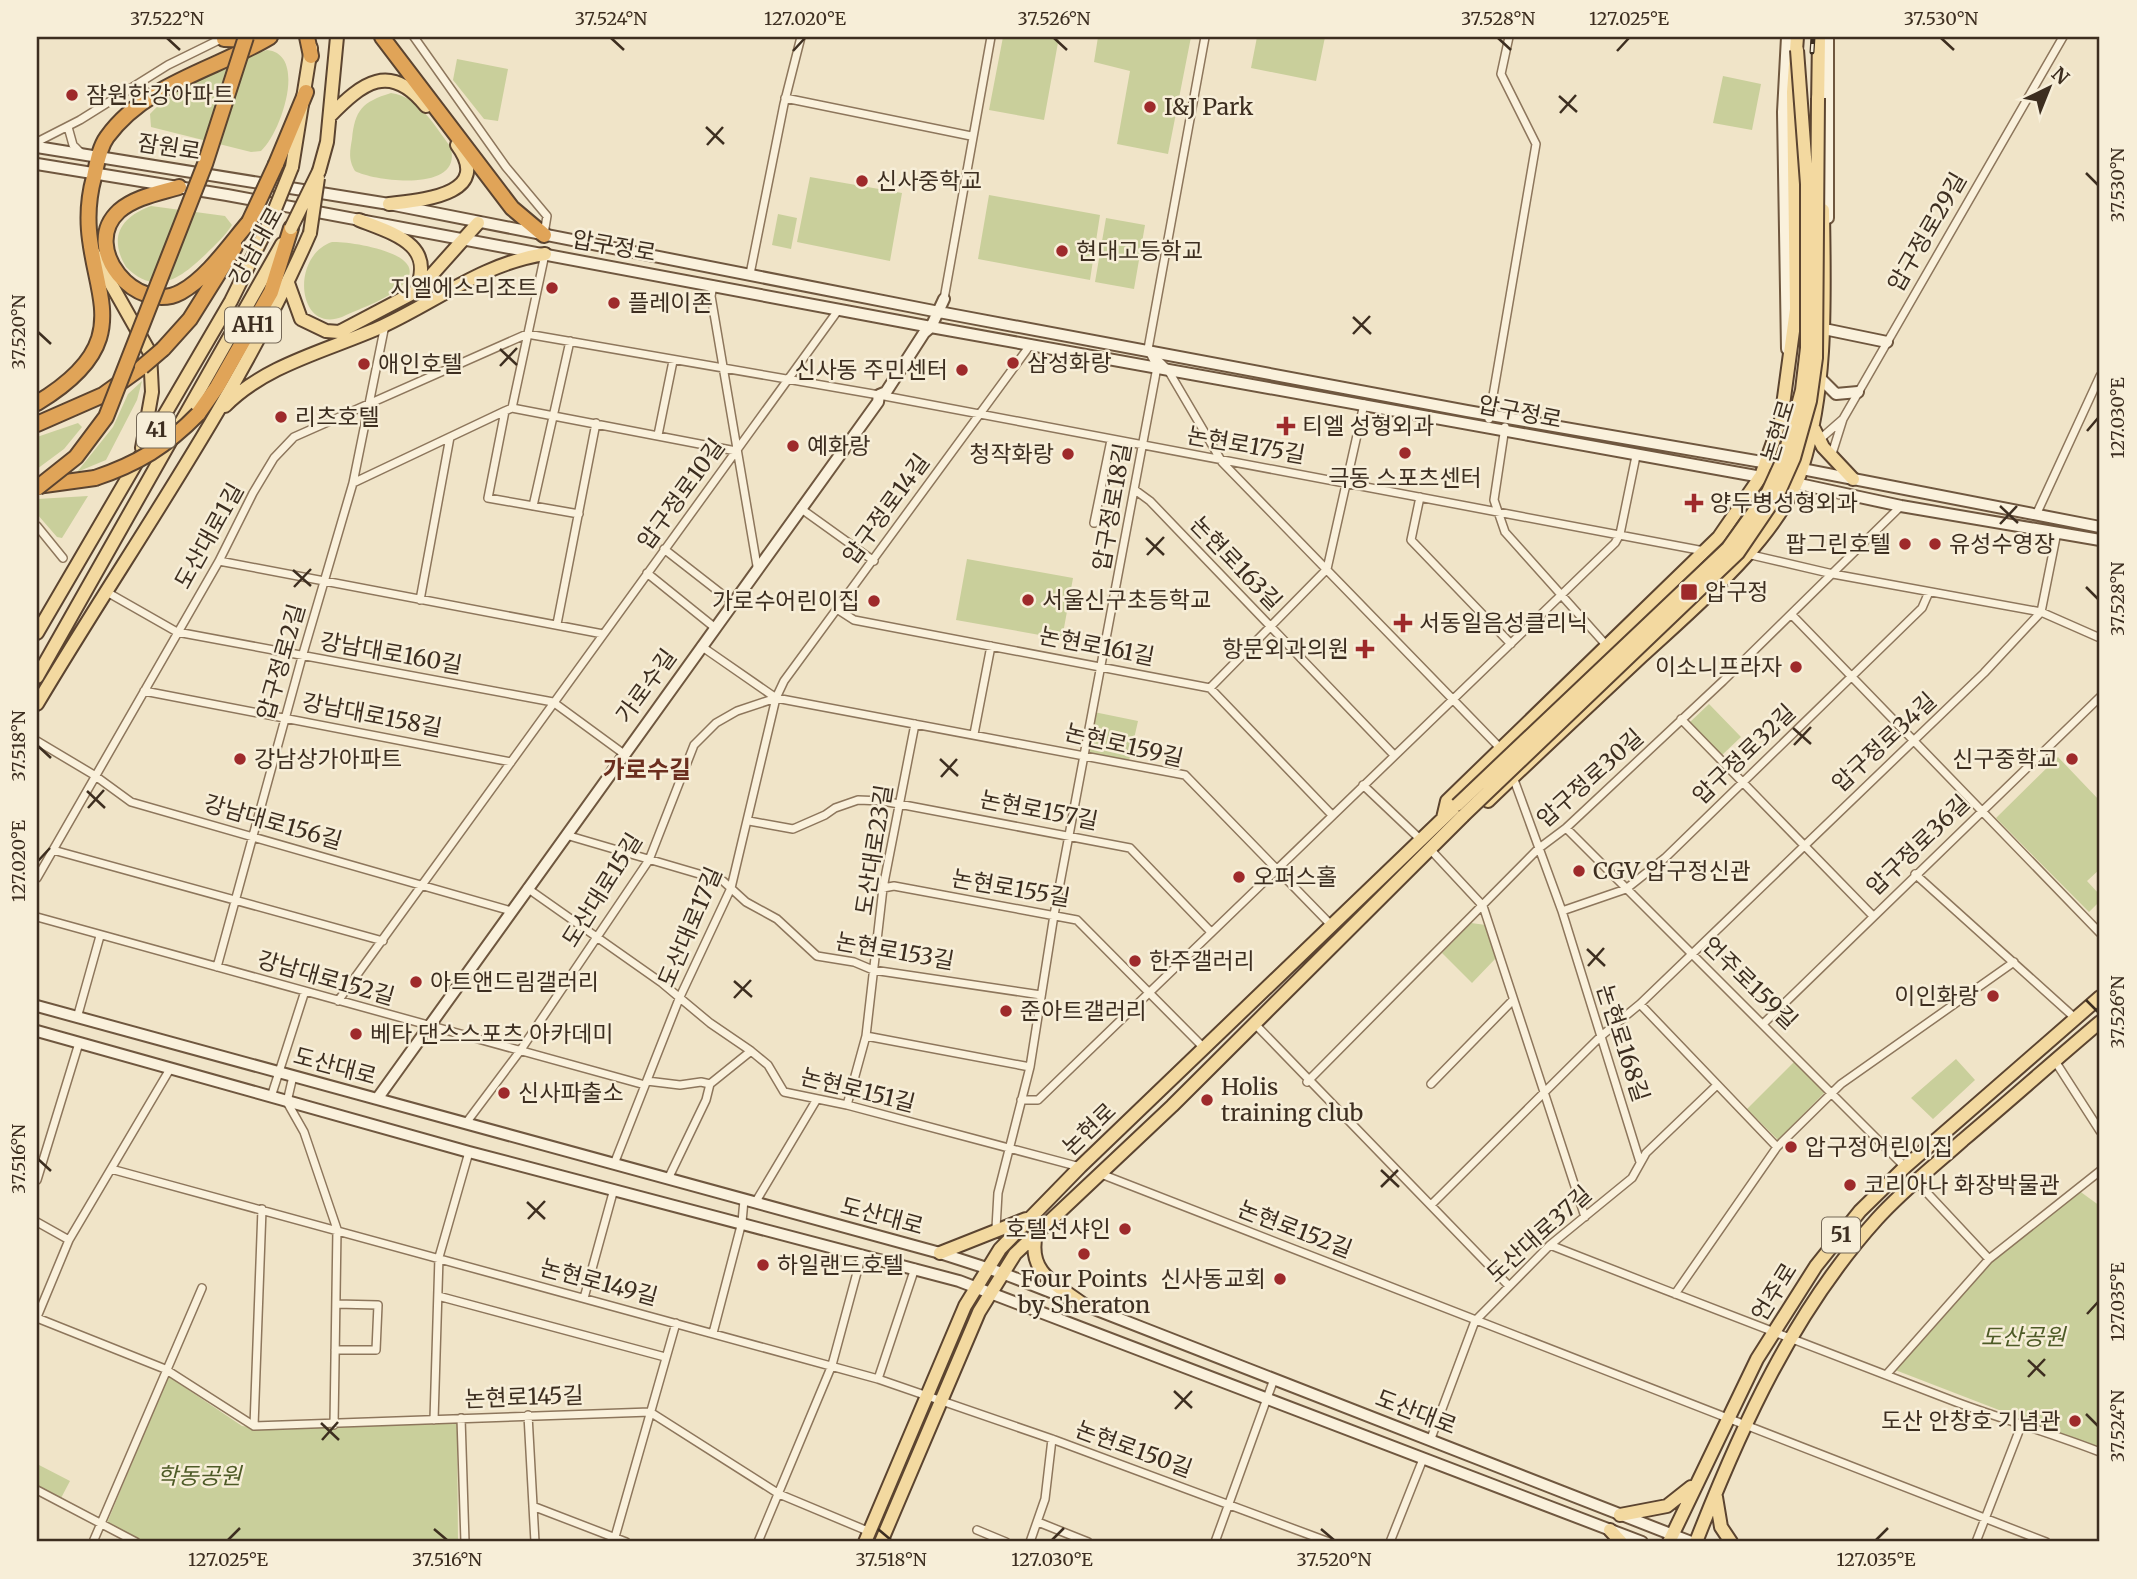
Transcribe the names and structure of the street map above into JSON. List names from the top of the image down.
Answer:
{
  "streets": {
    "highway": ["AH1"],
    "main road": [
      "잠원로",
      "강남대로",
      "압구정로",
      "41",
      "논현로",
      "가로수길",
      "도산대로",
      "51",
      "언주로"
    ],
    "street": [
      "압구정로29길",
      "논현로175길",
      "압구정로10길",
      "압구정로18길",
      "압구정로14길",
      "도산대로1길",
      "논현로163길",
      "논현로161길",
      "강남대로160길",
      "압구정로2길",
      "강남대로158길",
      "압구정로34길",
      "논현로159길",
      "압구정로32길",
      "압구정로30길",
      "논현로157길",
      "강남대로156길",
      "압구정로36길",
      "도산대로23길",
      "논현로155길",
      "도산대로15길",
      "도산대로17길",
      "논현로153길",
      "강남대로152길",
      "언주로159길",
      "논현로168길",
      "논현로151길",
      "논현로152길",
      "도산대로37길",
      "논현로149길",
      "논현로145길",
      "논현로150길"
    ]
  },
  "crossings": [
    ["잠원로", "압구정로"],
    ["강남대로", "AH1"],
    ["압구정로", "논현로"],
    ["압구정로", "압구정로10길"],
    ["압구정로", "압구정로18길"],
    ["압구정로", "압구정로14길"],
    ["압구정로", "가로수길"],
    ["압구정로", "압구정로30길"],
    ["논현로", "논현로175길"],
    ["논현로", "논현로159길"],
    ["논현로", "논현로155길"],
    ["논현로", "논현로168길"],
    ["논현로", "도산대로"],
    ["논현로", "논현로151길"],
    ["논현로", "논현로152길"],
    ["논현로", "논현로149길"],
    ["논현로", "논현로150길"],
    ["논현로175길", "압구정로10길"],
    ["논현로175길", "압구정로18길"],
    ["논현로175길", "압구정로14길"],
    ["논현로175길", "도산대로1길"],
    ["논현로175길", "가로수길"],
    ["압구정로10길", "강남대로160길"],
    ["압구정로10길", "강남대로158길"],
    ["압구정로10길", "강남대로156길"],
    ["압구정로10길", "강남대로152길"],
    ["압구정로18길", "논현로163길"],
    ["압구정로18길", "논현로161길"],
    ["압구정로18길", "논현로159길"],
    ["압구정로18길", "논현로157길"],
    ["압구정로18길", "논현로155길"],
    ["압구정로18길", "논현로153길"],
    ["압구정로18길", "논현로151길"],
    ["압구정로14길", "논현로161길"],
    ["압구정로14길", "논현로159길"],
    ["압구정로14길", "도산대로15길"],
    ["압구정로14길", "도산대로17길"],
    ["도산대로1길", "강남대로160길"],
    ["도산대로1길", "압구정로2길"],
    ["도산대로1길", "강남대로158길"],
    ["도산대로1길", "강남대로156길"],
    ["강남대로160길", "압구정로2길"],
    ["강남대로160길", "가로수길"],
    ["압구정로2길", "강남대로158길"],
    ["압구정로2길", "강남대로156길"],
    ["압구정로2길", "강남대로152길"],
    ["가로수길", "논현로159길"],
    ["가로수길", "강남대로156길"],
    ["가로수길", "논현로153길"],
    ["가로수길", "강남대로152길"],
    ["가로수길", "도산대로"],
    ["가로수길", "논현로151길"],
    ["압구정로34길", "언주로159길"],
    ["압구정로34길", "논현로168길"],
    ["논현로159길", "도산대로23길"],
    ["논현로159길", "도산대로15길"],
    ["논현로159길", "도산대로17길"],
    ["압구정로32길", "언주로159길"],
    ["압구정로32길", "논현로168길"],
    ["압구정로30길", "언주로159길"],
    ["압구정로30길", "논현로168길"],
    ["논현로157길", "도산대로23길"],
    ["논현로157길", "도산대로17길"],
    ["압구정로36길", "언주로159길"],
    ["도산대로23길", "논현로155길"],
    ["도산대로23길", "논현로153길"],
    ["도산대로23길", "논현로151길"],
    ["도산대로15길", "도산대로17길"],
    ["도산대로15길", "논현로153길"],
    ["도산대로15길", "강남대로152길"],
    ["도산대로15길", "도산대로"],
    ["도산대로15길", "논현로151길"],
    ["도산대로17길", "논현로153길"],
    ["도산대로17길", "강남대로152길"],
    ["도산대로17길", "도산대로"],
    ["도산대로17길", "논현로151길"],
    ["언주로159길", "언주로"],
    ["논현로168길", "도산대로37길"],
    ["도산대로", "도산대로37길"],
    ["도산대로", "언주로"],
    ["논현로152길", "도산대로37길"],
    ["논현로152길", "언주로"],
    ["논현로149길", "논현로150길"]
  ],
  "districts": ["가로수길"],
  "parks": ["도산공원", "학동공원"],
  "places": {
    "other": [
      "잠원한강아파트",
      "I&J Park",
      "신사중학교",
      "현대고등학교",
      "지엘에스리조트",
      "플레이존",
      "삼성화랑",
      "애인호텔",
      "신사동 주민센터",
      "리츠호텔",
      "예화랑",
      "극동 스포츠센터",
      "청작화랑",
      "팝그린호텔",
      "유성수영장",
      "서울신구초등학교",
      "가로수어린이집",
      "이소니프라자",
      "강남상가아파트",
      "신구중학교",
      "CGV 압구정신관",
      "오퍼스홀",
      "한주갤러리",
      "아트앤드림갤러리",
      "이인화랑",
      "준아트갤러리",
      "베타 댄스스포츠 아카데미",
      "신사파출소",
      "Holis training club",
      "압구정어린이집",
      "코리아나 화장박물관",
      "호텔선샤인",
      "Four Points by Sheraton",
      "하일랜드호텔",
      "신사동교회",
      "도산 안창호 기념관"
    ],
    "health": [
      "티엘 성형외과",
      "양두병성형외과",
      "서동일음성클리닉",
      "항문외과의원"
    ],
    "transit": ["압구정"]
  },
  "north": "top right",
  "coordinates": [
    "37.522°N",
    "37.524°N",
    "127.020°E",
    "37.526°N",
    "37.528°N",
    "127.025°E",
    "37.530°N",
    "37.520°N",
    "127.030°E",
    "37.518°N",
    "37.516°N",
    "127.035°E"
  ]
}
